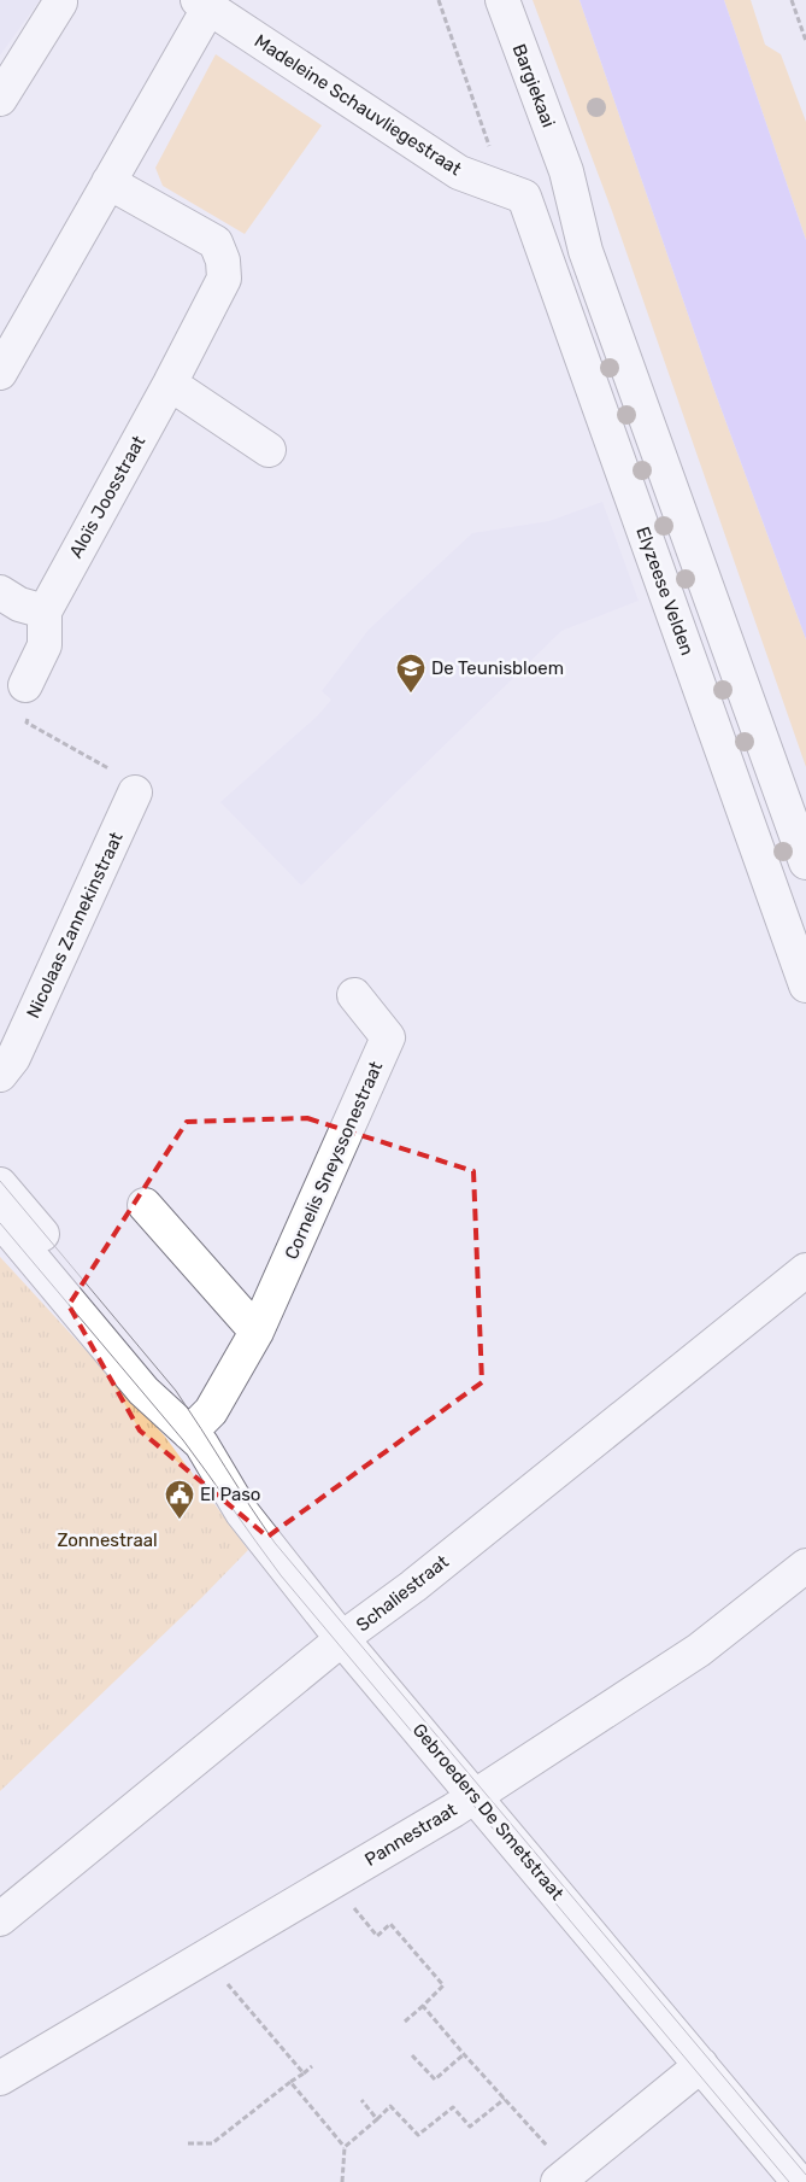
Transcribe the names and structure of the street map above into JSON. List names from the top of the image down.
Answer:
{
  "streets": {
    "street": [
      "Bargiekaai",
      "Madeleine Schauvliegestraat",
      "Aloïs Joosstraat",
      "Elyzeese Velden",
      "Nicolaas Zannekinstraat",
      "Cornelis Sneyssonestraat",
      "Schaliestraat",
      "Gebroeders De Smetstraat",
      "Pannestraat"
    ]
  },
  "crossings": [
    ["Madeleine Schauvliegestraat", "Elyzeese Velden"],
    ["Cornelis Sneyssonestraat", "Gebroeders De Smetstraat"],
    ["Schaliestraat", "Gebroeders De Smetstraat"],
    ["Gebroeders De Smetstraat", "Pannestraat"]
  ],
  "parks": ["Zonnestraal"],
  "places": {
    "school or university": ["De Teunisbloem"],
    "public building": ["El Paso"]
  }
}
